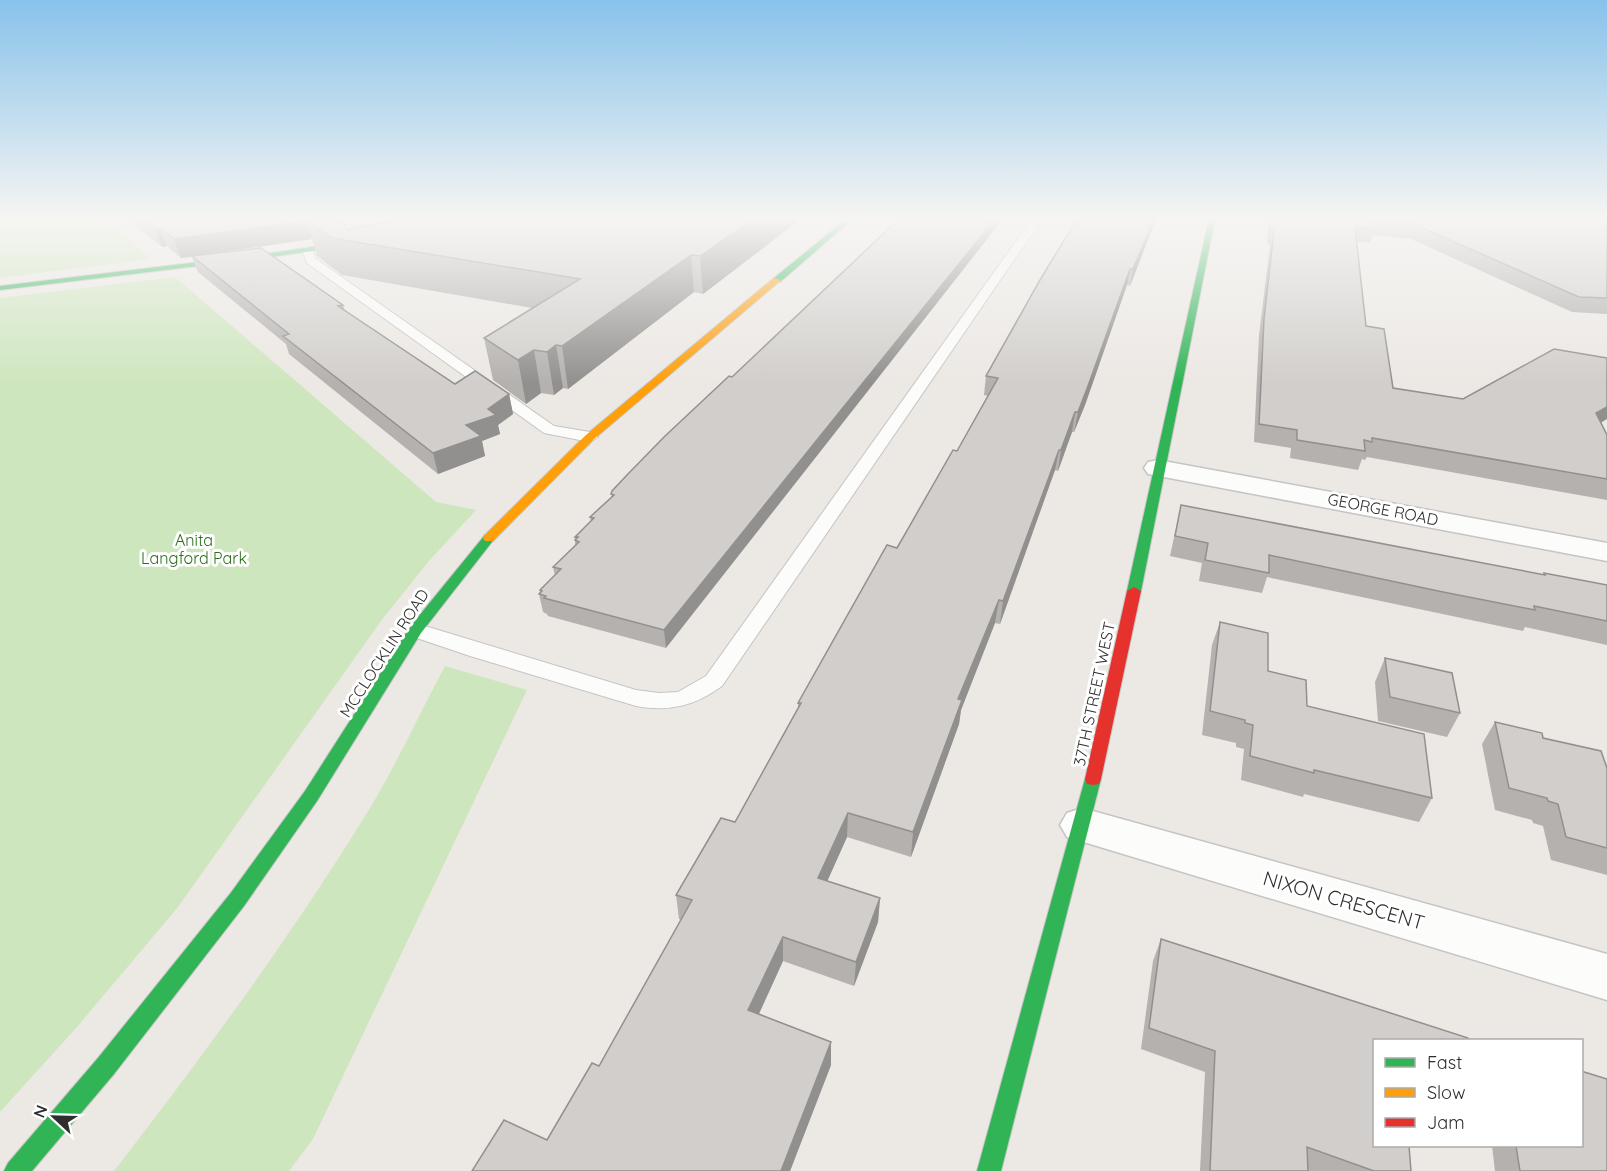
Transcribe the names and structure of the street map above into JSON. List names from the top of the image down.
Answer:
{
  "streets": {
    "street": [
      "GEORGE ROAD",
      "MCCLOCKLIN ROAD",
      "37TH STREET WEST",
      "NIXON CRESCENT"
    ]
  },
  "crossings": [
    ["GEORGE ROAD", "37TH STREET WEST"],
    ["37TH STREET WEST", "NIXON CRESCENT"]
  ],
  "parks": ["Anita Langford Park"],
  "legend": ["Fast", "Slow", "Jam"],
  "north": "left"
}
